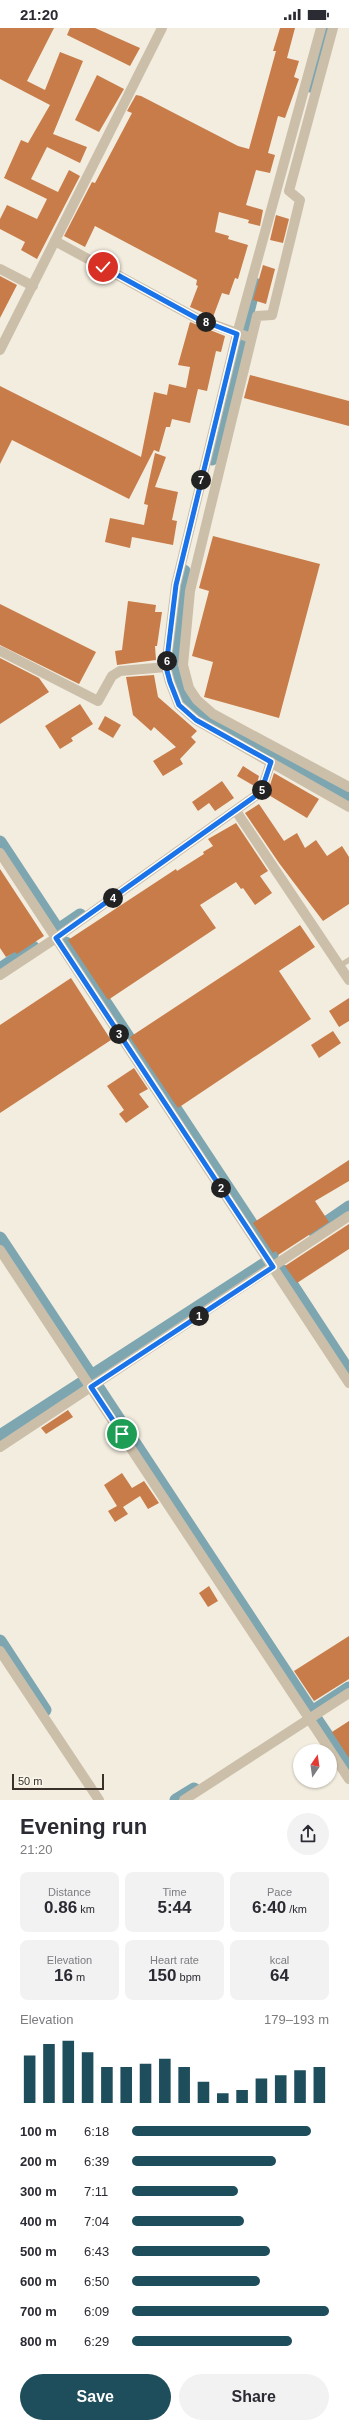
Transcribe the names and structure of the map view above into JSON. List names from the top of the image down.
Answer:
{
  "scale_bar": "50 m",
  "north": "top",
  "page": {
    "status": "21:20",
    "pins": [
      "8",
      "7",
      "6",
      "5",
      "4",
      "3",
      "2",
      "1"
    ],
    "scale": "50 m",
    "heading": ["Evening run", "21:20"],
    "stats": [
      ["Distance", "0.86 km"],
      ["Time", "5:44"],
      ["Pace", "6:40 /km"],
      ["Elevation", "16 m"],
      ["Heart rate", "150 bpm"],
      ["kcal", "64"]
    ],
    "chart": ["Elevation", "179–193 m"],
    "list": [
      {
        "name": "100 m",
        "note": "6:18"
      },
      {
        "name": "200 m",
        "note": "6:39"
      },
      {
        "name": "300 m",
        "note": "7:11"
      },
      {
        "name": "400 m",
        "note": "7:04"
      },
      {
        "name": "500 m",
        "note": "6:43"
      },
      {
        "name": "600 m",
        "note": "6:50"
      },
      {
        "name": "700 m",
        "note": "6:09"
      },
      {
        "name": "800 m",
        "note": "6:29"
      }
    ],
    "buttons": ["Save", "Share"]
  }
}
